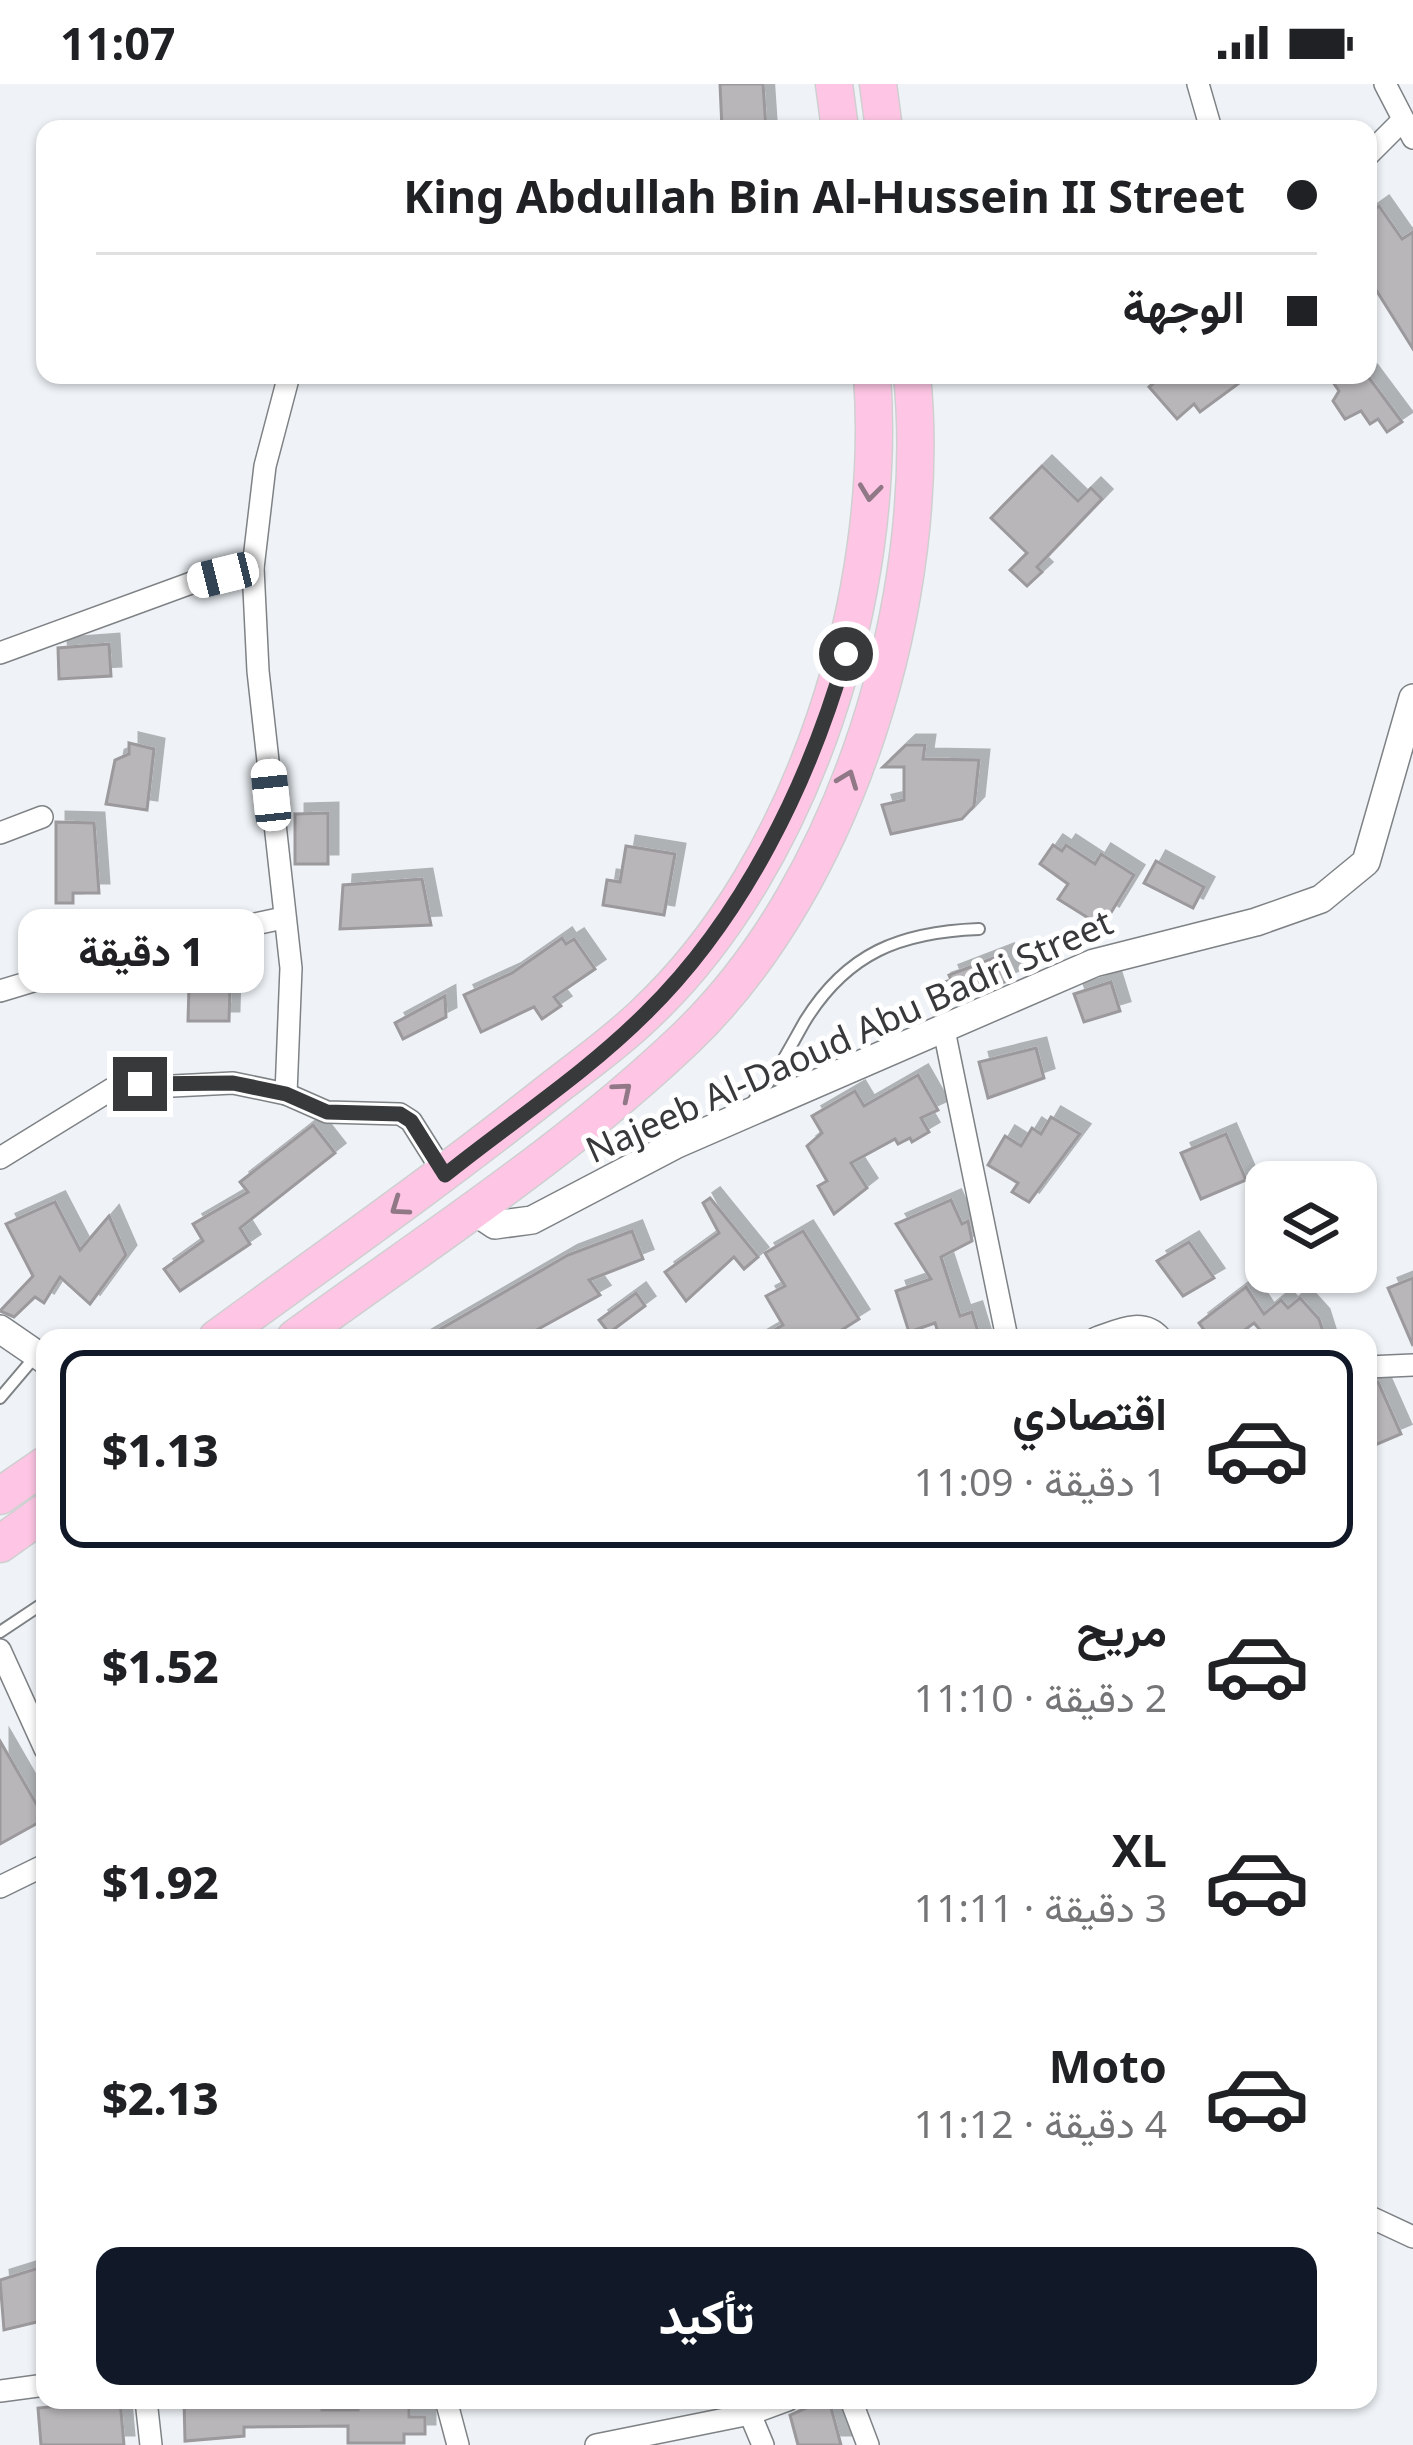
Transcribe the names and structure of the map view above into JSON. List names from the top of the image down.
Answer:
{
  "streets": {
    "street": ["Najeeb Al-Daoud Abu Badri Street"]
  },
  "page": {
    "status": "11:07",
    "banner": ["King Abdullah Bin Al-Hussein II Street", "الوجهة"],
    "bubble": "1 دقيقة",
    "list": [
      {
        "name": "اقتصادي",
        "note": "1 دقيقة · 11:09",
        "value": "$1.13"
      },
      {
        "name": "مريح",
        "note": "2 دقيقة · 11:10",
        "value": "$1.52"
      },
      {
        "name": "XL",
        "note": "3 دقيقة · 11:11",
        "value": "$1.92"
      },
      {
        "name": "Moto",
        "note": "4 دقيقة · 11:12",
        "value": "$2.13"
      }
    ],
    "buttons": "تأكيد"
  }
}
